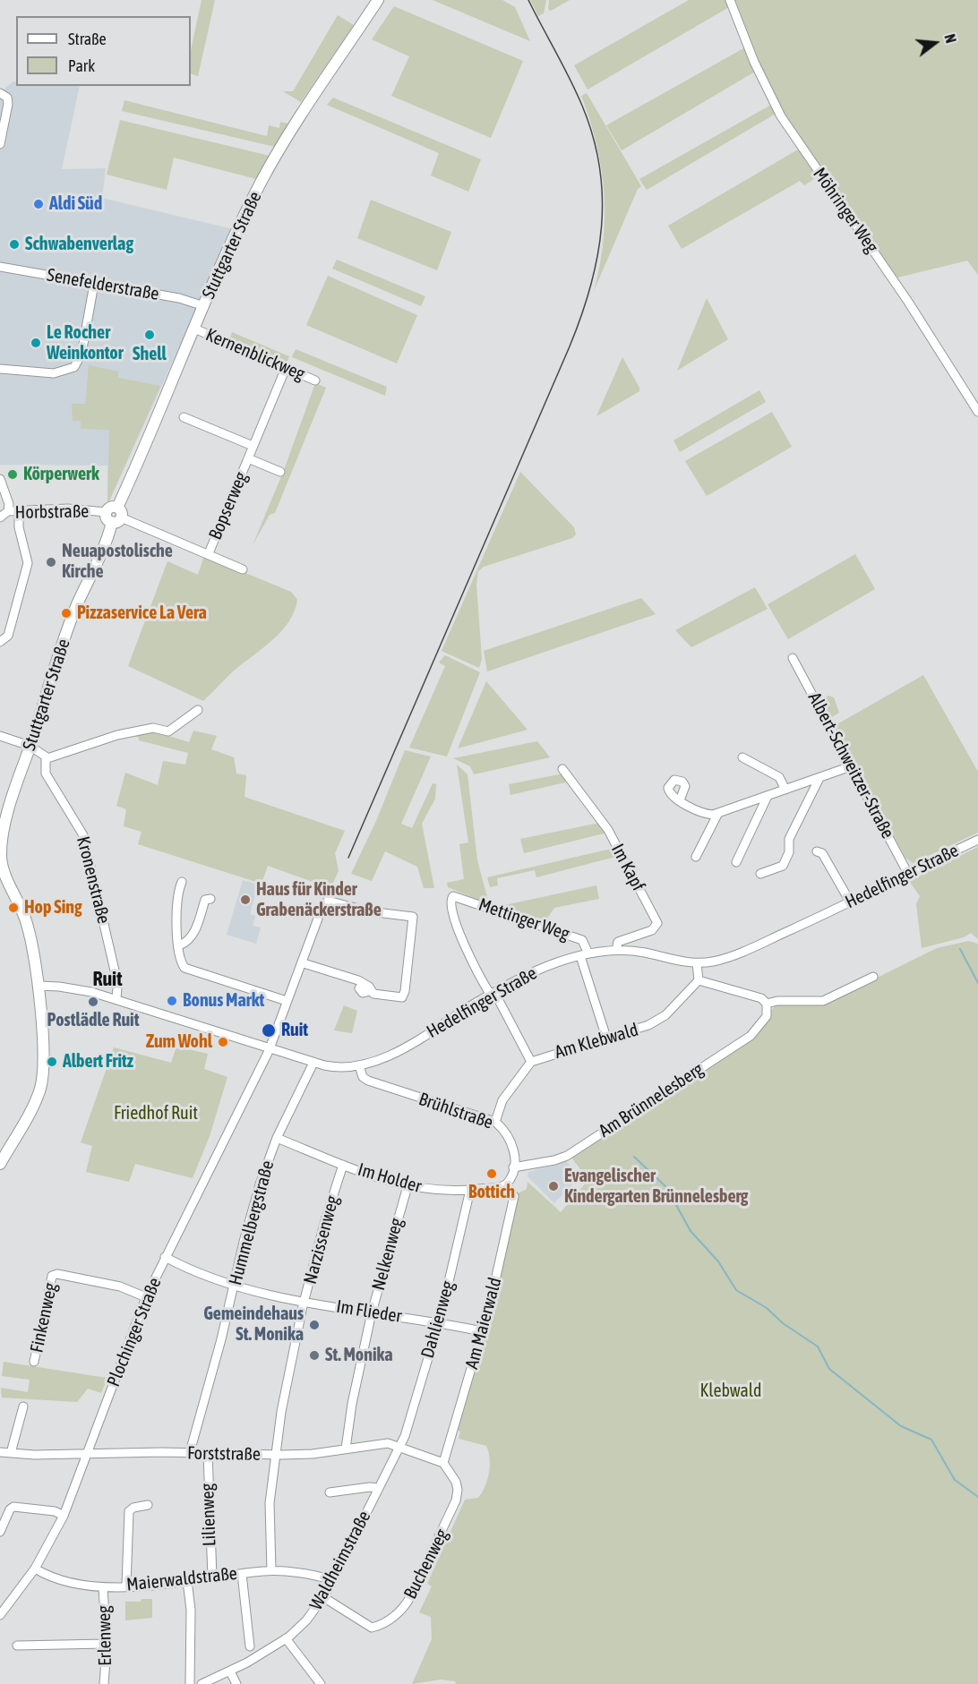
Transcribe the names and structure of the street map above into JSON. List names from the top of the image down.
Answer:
{
  "streets": {
    "main road": ["Stuttgarter Straße"],
    "street": [
      "Möhringer Weg",
      "Senefelderstraße",
      "Kernenblickweg",
      "Bopserweg",
      "Horbstraße",
      "Albert-Schweitzer-Straße",
      "Im Kapf",
      "Hedelfinger Straße",
      "Kronenstraße",
      "Mettinger Weg",
      "Am Klebwald",
      "Am Brünnelesberg",
      "Brühlstraße",
      "Im Holder",
      "Hummelbergstraße",
      "Narzissenweg",
      "Nelkenweg",
      "Im Flieder",
      "Finkenweg",
      "Dahlienweg",
      "Am Maierwald",
      "Plochinger Straße",
      "Forststraße",
      "Lilienweg",
      "Waldheimstraße",
      "Buchenweg",
      "Maierwaldstraße",
      "Erlenweg"
    ]
  },
  "crossings": [
    ["Stuttgarter Straße", "Senefelderstraße"],
    ["Stuttgarter Straße", "Kernenblickweg"],
    ["Kernenblickweg", "Bopserweg"],
    ["Albert-Schweitzer-Straße", "Hedelfinger Straße"],
    ["Im Kapf", "Hedelfinger Straße"],
    ["Hedelfinger Straße", "Kronenstraße"],
    ["Hedelfinger Straße", "Mettinger Weg"],
    ["Hedelfinger Straße", "Brühlstraße"],
    ["Hedelfinger Straße", "Hummelbergstraße"],
    ["Hedelfinger Straße", "Plochinger Straße"],
    ["Am Klebwald", "Brühlstraße"],
    ["Am Brünnelesberg", "Brühlstraße"],
    ["Brühlstraße", "Im Holder"],
    ["Brühlstraße", "Am Maierwald"],
    ["Im Holder", "Hummelbergstraße"],
    ["Im Holder", "Narzissenweg"],
    ["Im Holder", "Nelkenweg"],
    ["Im Holder", "Dahlienweg"],
    ["Im Holder", "Am Maierwald"],
    ["Hummelbergstraße", "Im Flieder"],
    ["Hummelbergstraße", "Forststraße"],
    ["Narzissenweg", "Im Flieder"],
    ["Narzissenweg", "Forststraße"],
    ["Narzissenweg", "Maierwaldstraße"],
    ["Nelkenweg", "Im Flieder"],
    ["Nelkenweg", "Forststraße"],
    ["Im Flieder", "Dahlienweg"],
    ["Im Flieder", "Am Maierwald"],
    ["Im Flieder", "Plochinger Straße"],
    ["Finkenweg", "Plochinger Straße"],
    ["Dahlienweg", "Forststraße"],
    ["Dahlienweg", "Waldheimstraße"],
    ["Am Maierwald", "Forststraße"],
    ["Am Maierwald", "Buchenweg"],
    ["Plochinger Straße", "Forststraße"],
    ["Plochinger Straße", "Maierwaldstraße"],
    ["Forststraße", "Lilienweg"],
    ["Forststraße", "Waldheimstraße"],
    ["Forststraße", "Buchenweg"],
    ["Lilienweg", "Maierwaldstraße"],
    ["Waldheimstraße", "Buchenweg"],
    ["Waldheimstraße", "Maierwaldstraße"],
    ["Maierwaldstraße", "Erlenweg"]
  ],
  "districts": ["Ruit"],
  "parks": ["Friedhof Ruit", "Klebwald"],
  "places": [
    "Aldi Süd",
    "Schwabenverlag",
    "Shell",
    "Le Rocher Weinkontor",
    "Körperwerk",
    "Neuapostolische Kirche",
    "Pizzaservice La Vera",
    "Haus für Kinder Grabenäckerstraße",
    "Hop Sing",
    "Bonus Markt",
    "Postlädle Ruit",
    "Ruit",
    "Zum Wohl",
    "Albert Fritz",
    "Bottich",
    "Evangelischer Kindergarten Brünnelesberg",
    "Gemeindehaus St. Monika",
    "St. Monika"
  ],
  "legend": ["Straße", "Park"],
  "north": "right"
}
